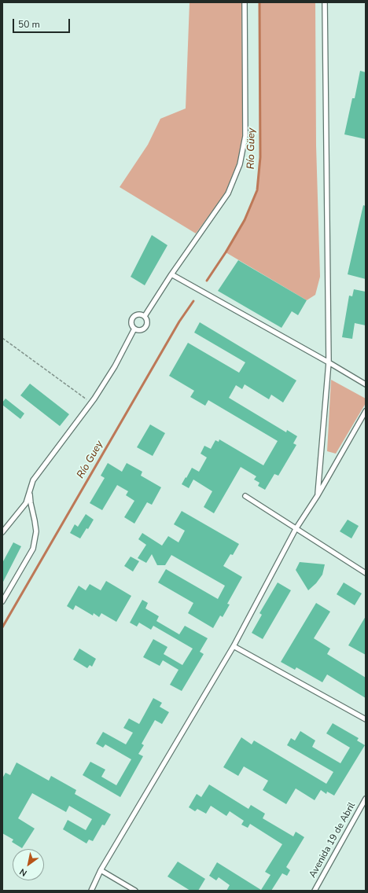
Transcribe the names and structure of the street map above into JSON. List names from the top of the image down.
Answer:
{
  "streets": {
    "lane": ["Avenida 19 de Abril"]
  },
  "water": ["Río Güey", "Río Guey"],
  "scale_bar": "50 m",
  "north": "bottom left"
}
